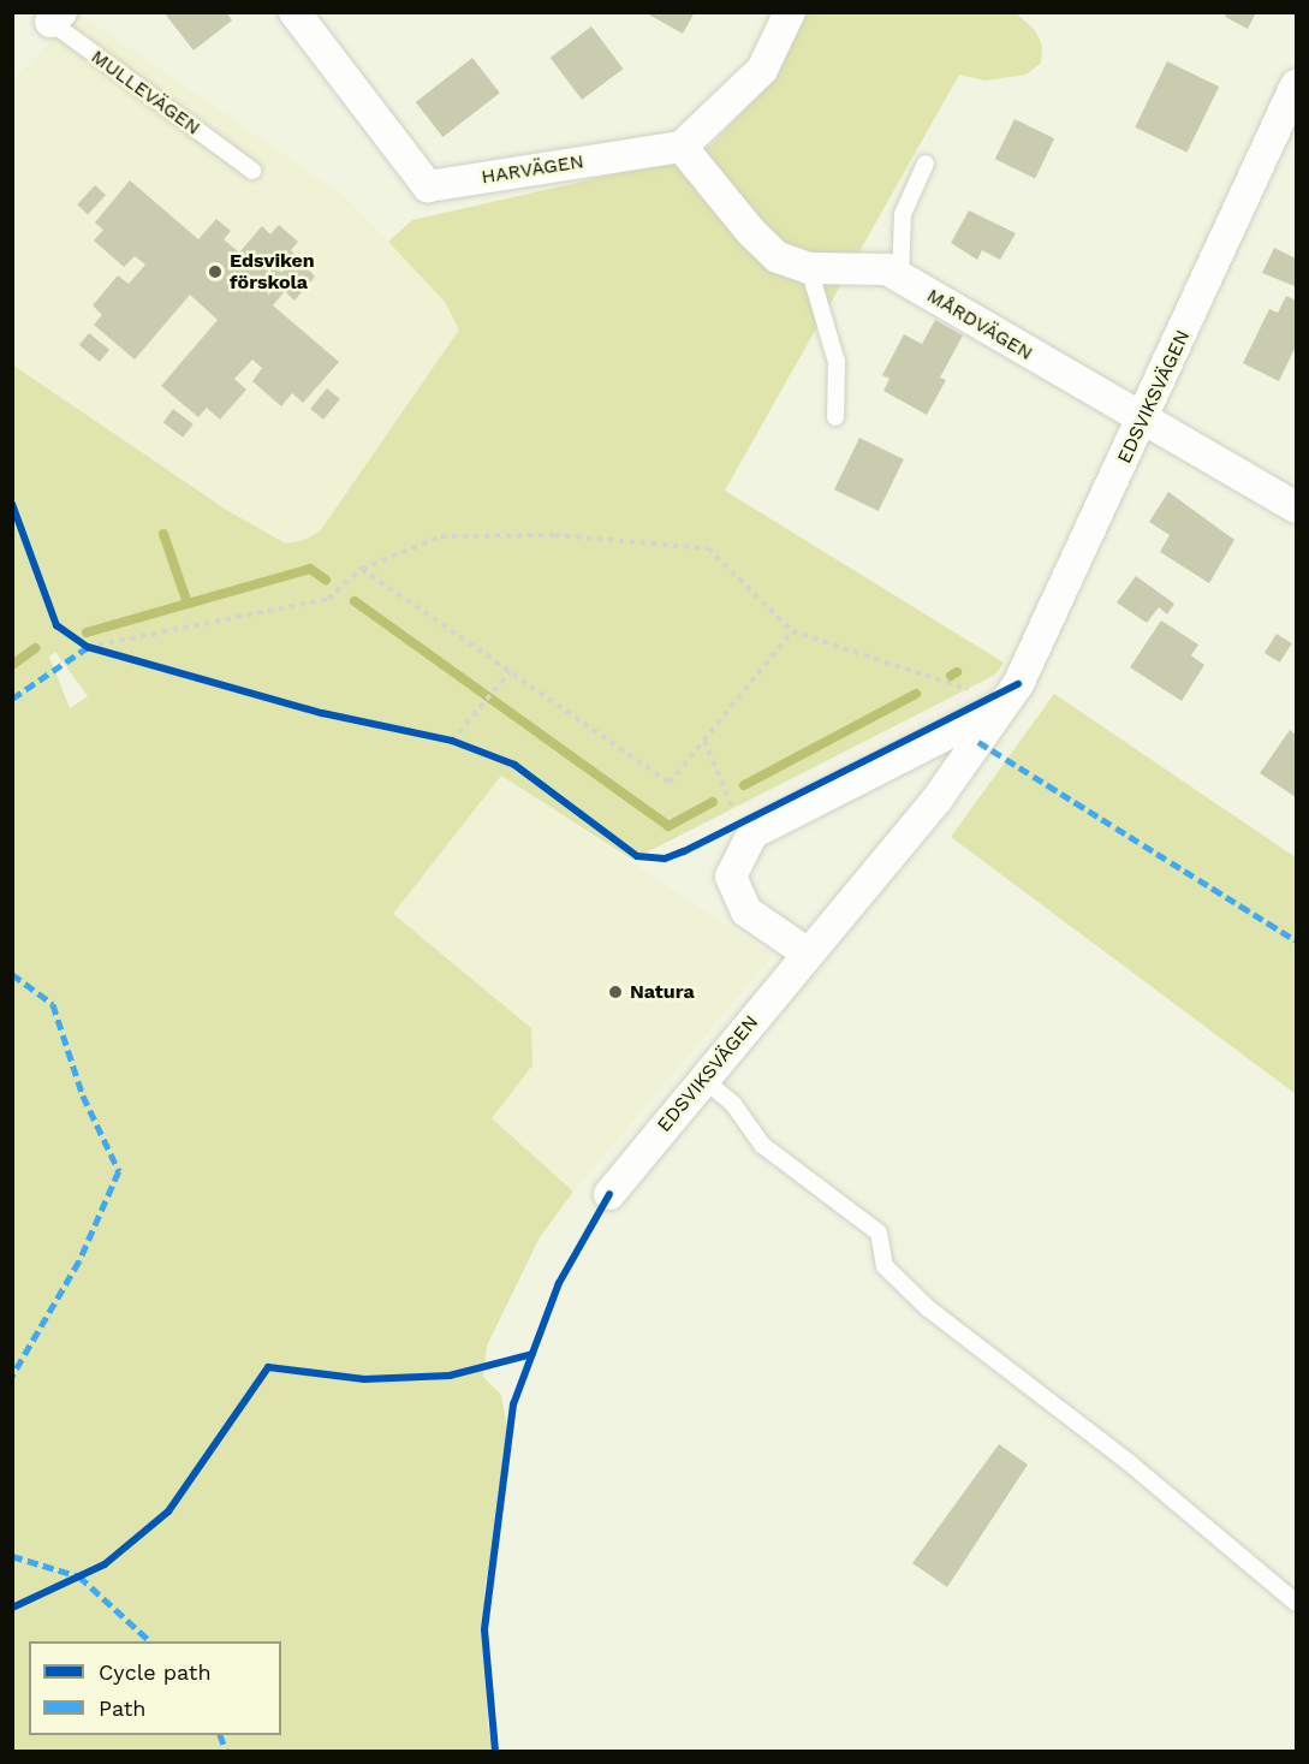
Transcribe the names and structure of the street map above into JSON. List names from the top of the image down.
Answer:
{
  "streets": {
    "street": ["HARVÄGEN", "MÅRDVÄGEN", "EDSVIKSVÄGEN"],
    "lane": ["MULLEVÄGEN"]
  },
  "crossings": [
    ["HARVÄGEN", "MÅRDVÄGEN"],
    ["MÅRDVÄGEN", "EDSVIKSVÄGEN"]
  ],
  "places": ["Edsviken förskola", "Natura"],
  "legend": ["Cycle path", "Path"]
}
